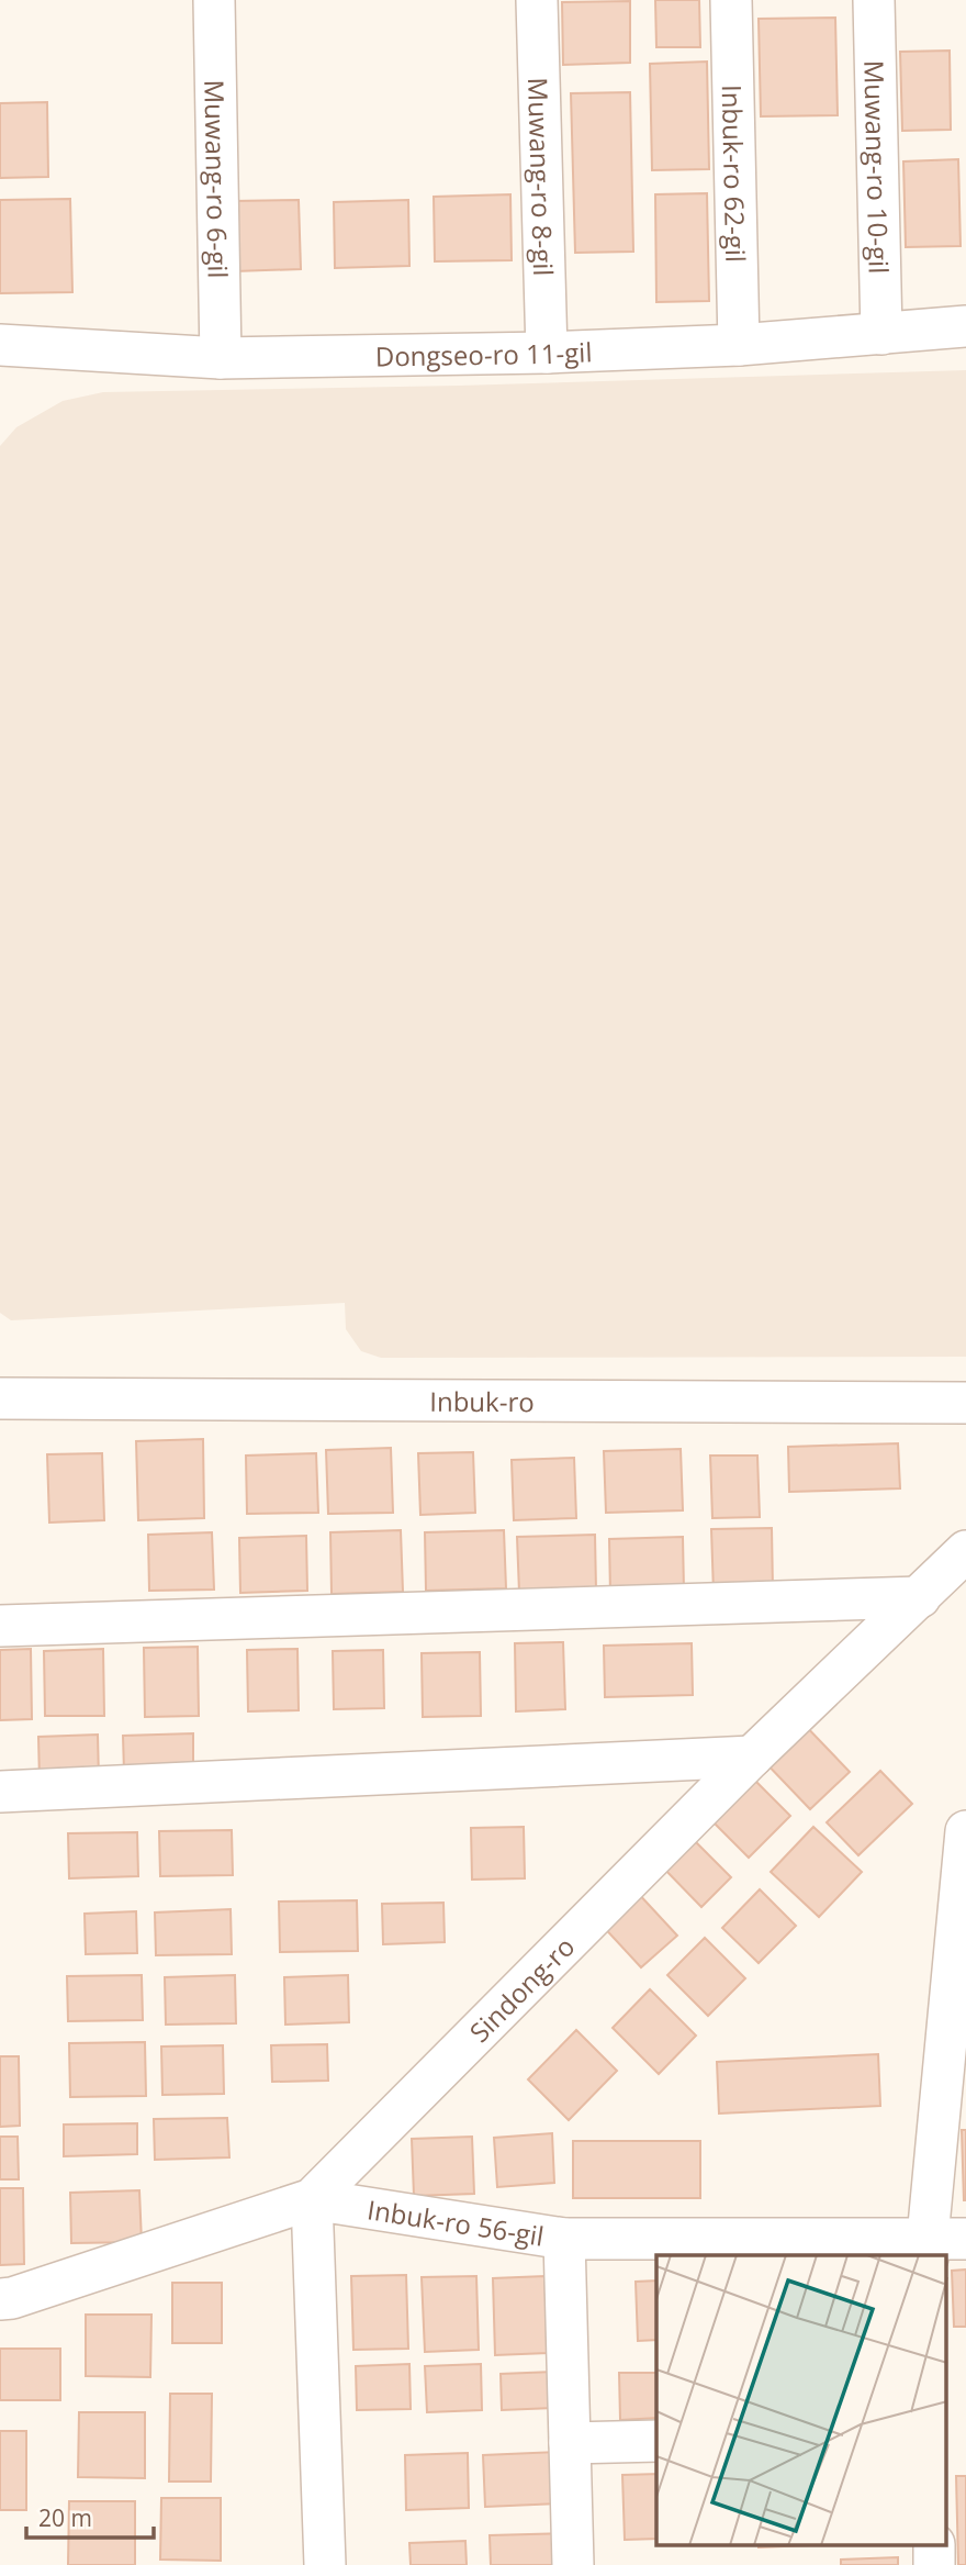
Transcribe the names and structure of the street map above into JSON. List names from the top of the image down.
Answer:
{
  "streets": {
    "street": [
      "Muwang-ro 10-gil",
      "Inbuk-ro 62-gil",
      "Muwang-ro 8-gil",
      "Muwang-ro 6-gil",
      "Dongseo-ro 11-gil",
      "Inbuk-ro",
      "Sindong-ro",
      "Inbuk-ro 56-gil"
    ]
  },
  "crossings": [
    ["Muwang-ro 10-gil", "Dongseo-ro 11-gil"],
    ["Inbuk-ro 62-gil", "Dongseo-ro 11-gil"],
    ["Muwang-ro 8-gil", "Dongseo-ro 11-gil"],
    ["Muwang-ro 6-gil", "Dongseo-ro 11-gil"],
    ["Sindong-ro", "Inbuk-ro 56-gil"]
  ],
  "scale_bar": "20 m"
}
